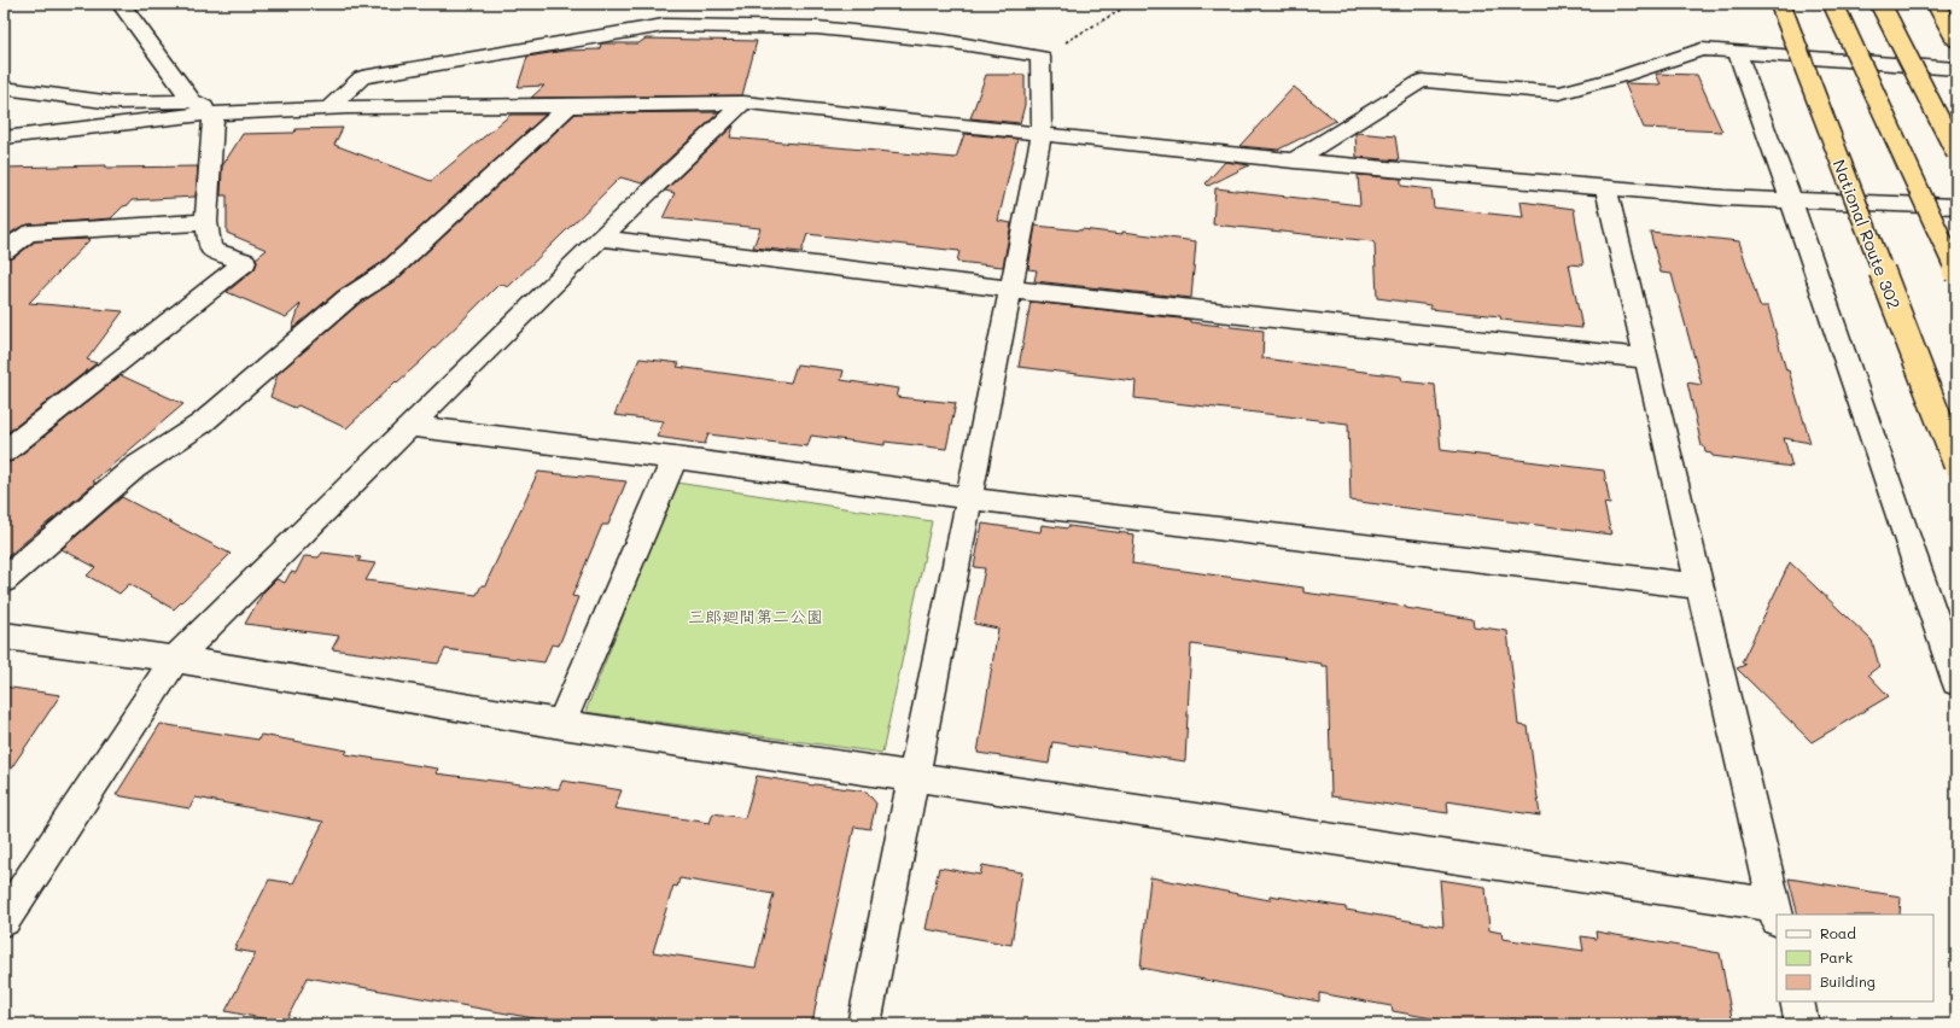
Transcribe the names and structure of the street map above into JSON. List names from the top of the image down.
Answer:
{
  "streets": {
    "highway": ["National Route 302"]
  },
  "parks": ["三郎廻間第二公園"],
  "legend": ["Road", "Park", "Building"]
}
